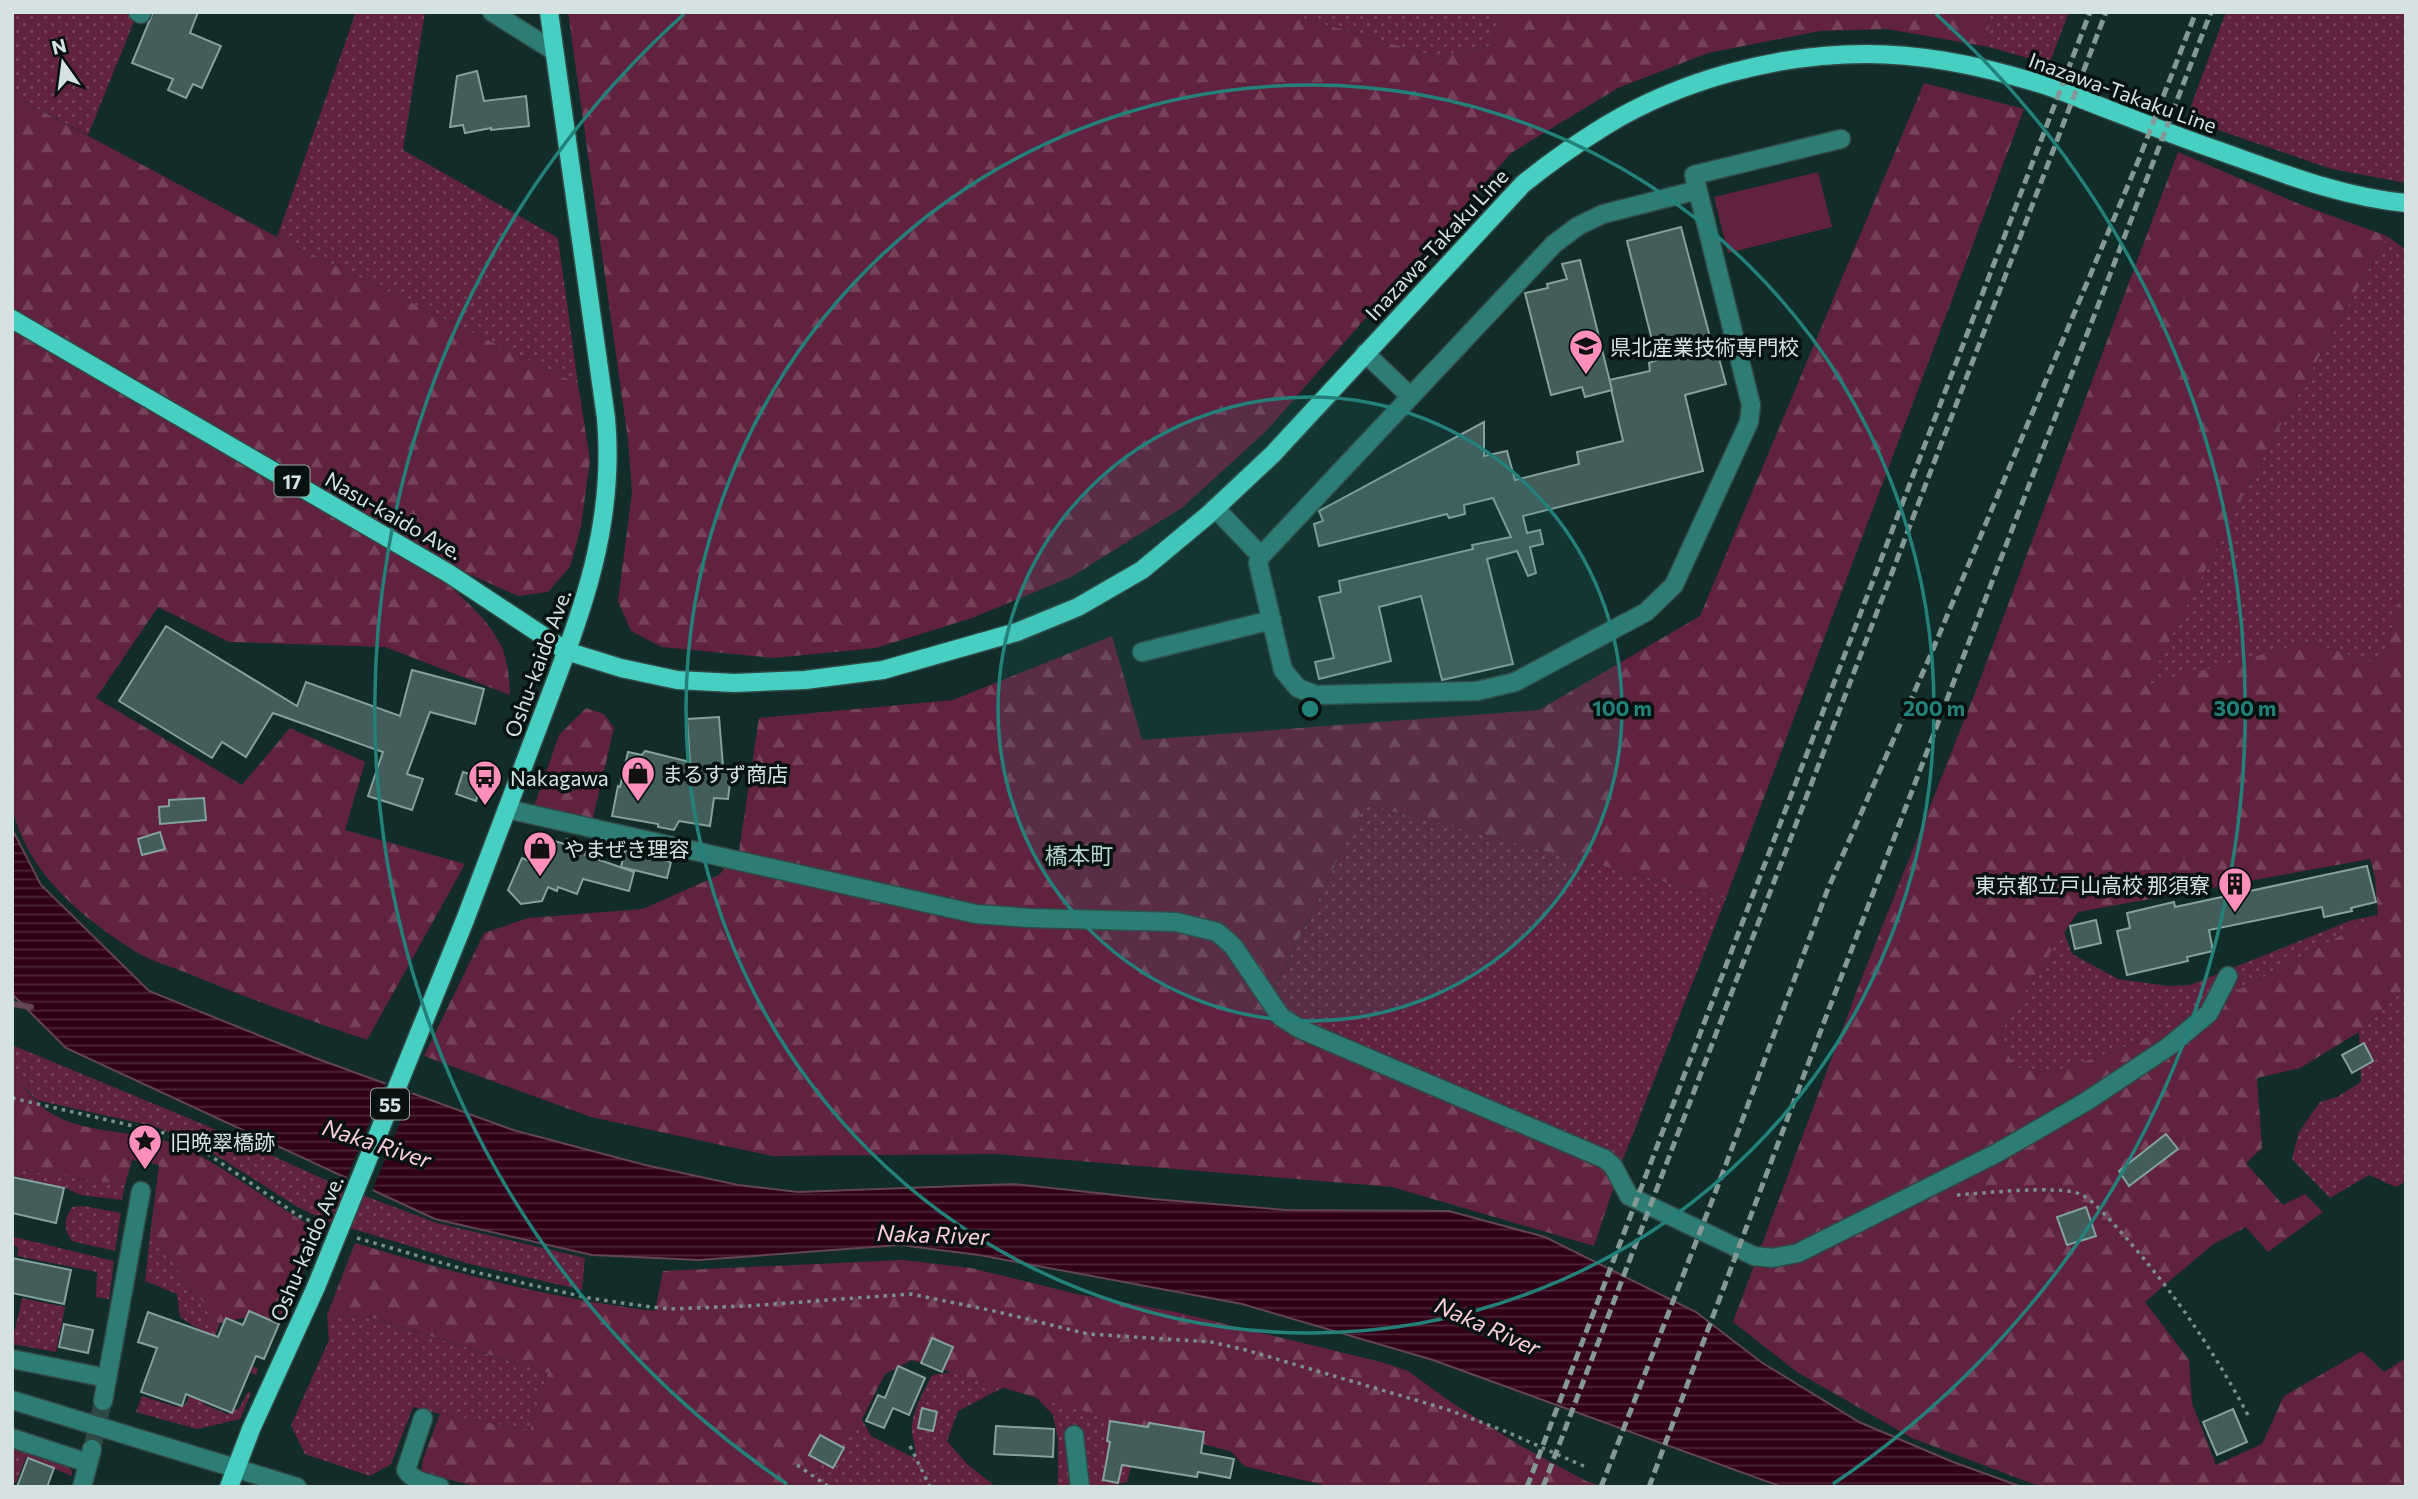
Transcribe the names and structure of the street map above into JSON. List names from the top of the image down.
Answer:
{
  "streets": {
    "main road": [
      "Inazawa-Takaku Line",
      "17",
      "Nasu-kaido Ave.",
      "Oshu-kaido Ave.",
      "55"
    ]
  },
  "crossings": [
    ["Inazawa-Takaku Line", "Nasu-kaido Ave."],
    ["Inazawa-Takaku Line", "Oshu-kaido Ave."],
    ["Nasu-kaido Ave.", "Oshu-kaido Ave."]
  ],
  "districts": ["橋本町"],
  "water": ["Naka River"],
  "places": {
    "school or university": ["県北産業技術専門校"],
    "shop": ["まるすず商店", "やまぜき理容"],
    "bus stop": ["Nakagawa"],
    "building": ["東京都立戸山高校 那須寮"],
    "place": ["旧晩翠橋跡"]
  },
  "north": "top",
  "rings": ["100 m", "200 m", "300 m"]
}
